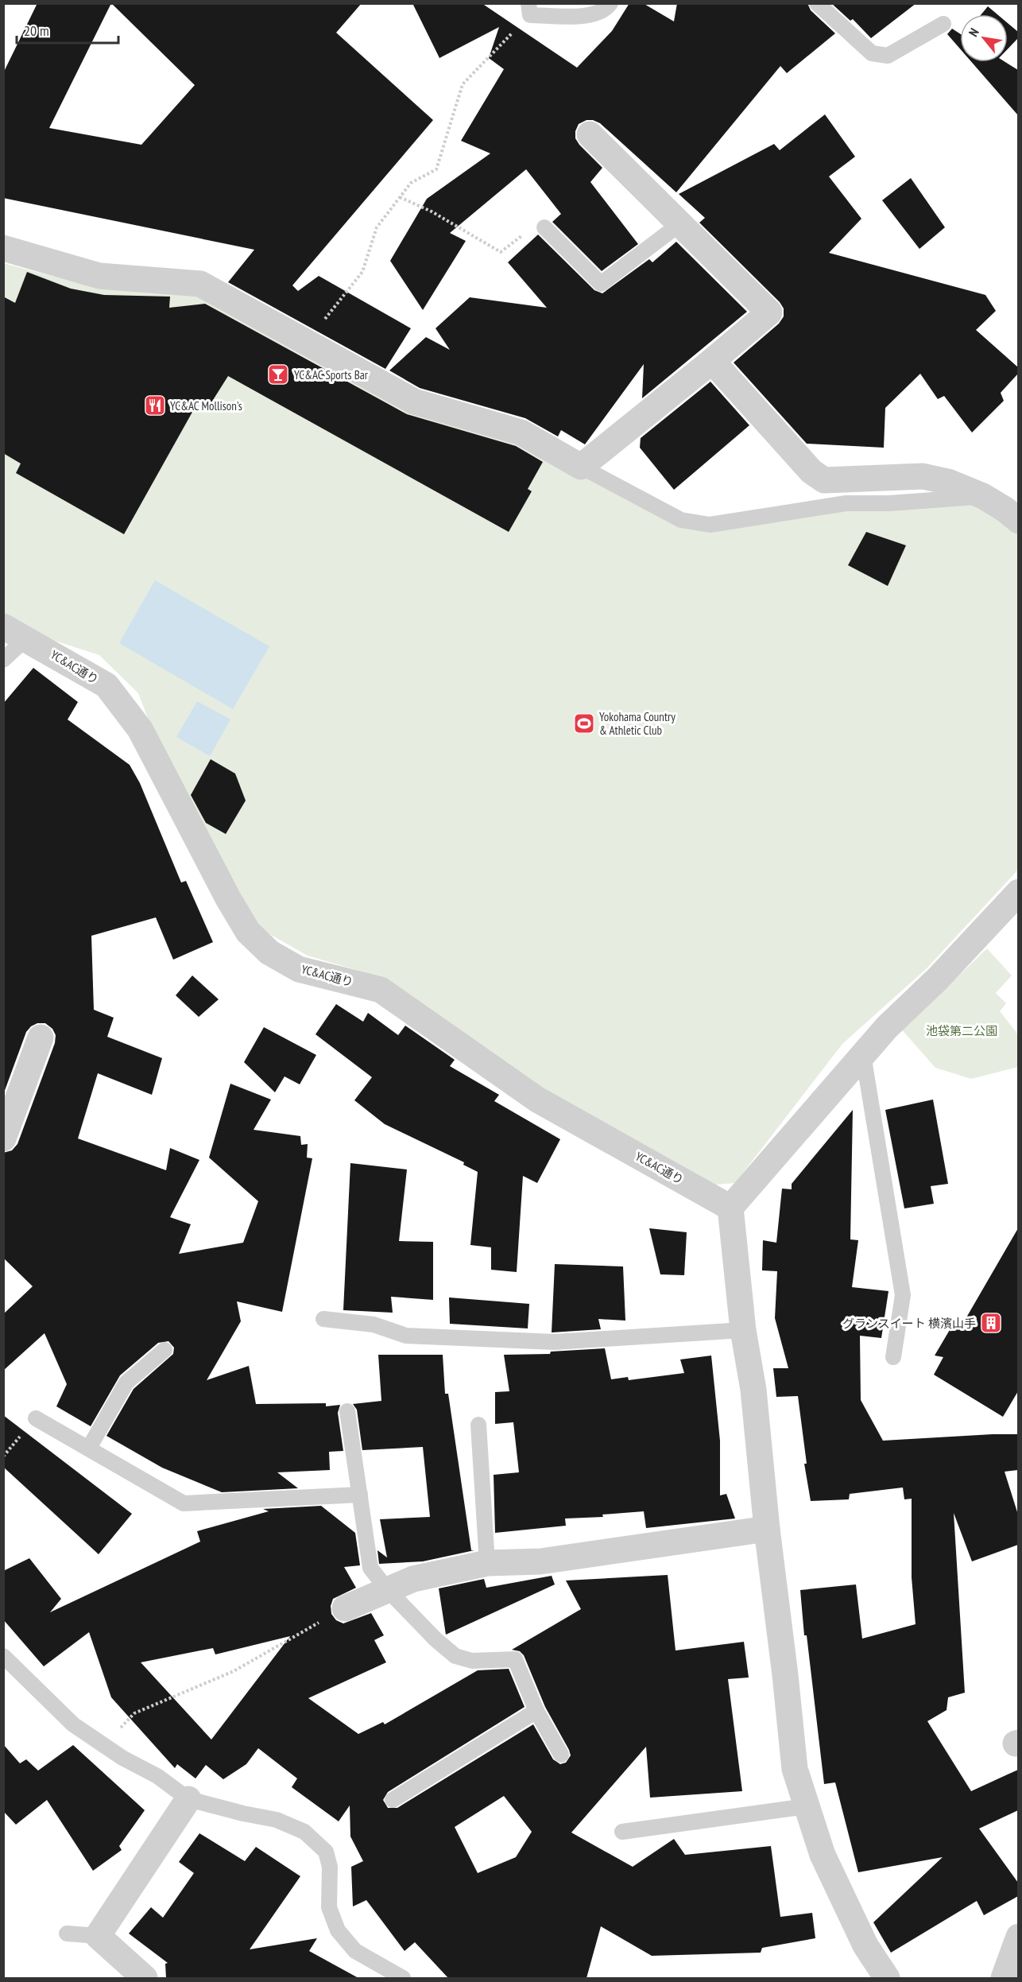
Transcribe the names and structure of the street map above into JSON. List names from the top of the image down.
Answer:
{
  "streets": {
    "street": ["YC&AC通り"]
  },
  "parks": ["池袋第二公園"],
  "places": {
    "bar": ["YC&AC Sports Bar"],
    "restaurant": ["YC&AC Mollison's"],
    "sports": ["Yokohama Country & Athletic Club"],
    "building": ["グランスイート 横濱山手"]
  },
  "scale_bar": "20 m",
  "north": "top left"
}
